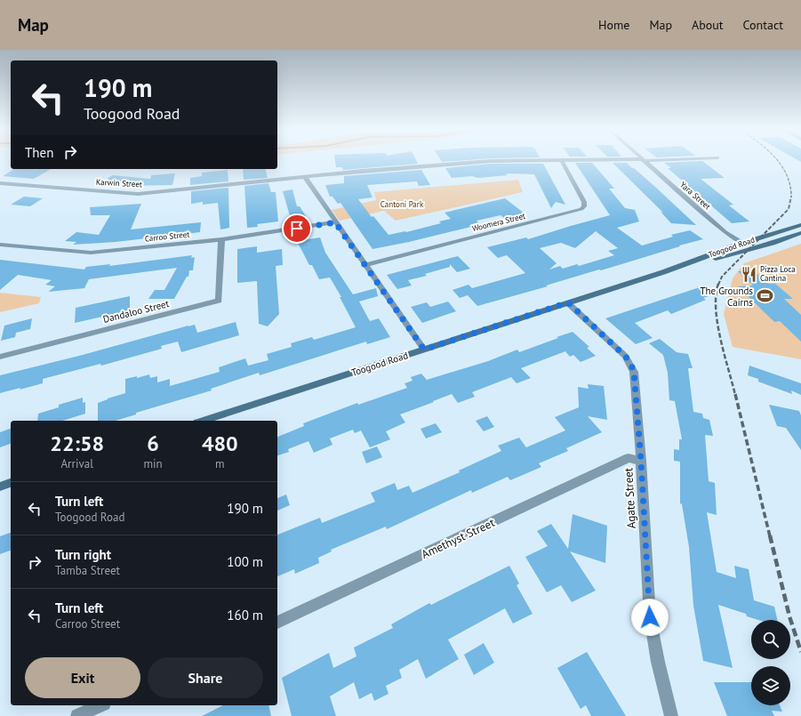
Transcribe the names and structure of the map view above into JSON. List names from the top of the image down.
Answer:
{
  "streets": {
    "street": [
      "Karwin Street",
      "Yara Street",
      "Woomera Street",
      "Carroo Street",
      "Toogood Road",
      "Dandaloo Street",
      "Agate Street",
      "Amethyst Street"
    ]
  },
  "crossings": [
    ["Karwin Street", "Yara Street"],
    ["Yara Street", "Toogood Road"],
    ["Carroo Street", "Dandaloo Street"],
    ["Toogood Road", "Agate Street"],
    ["Agate Street", "Amethyst Street"]
  ],
  "parks": ["Cantoni Park"],
  "places": {
    "restaurant": ["Pizza Loca Cantina"],
    "sports": ["The Grounds Cairns"]
  },
  "page": {
    "header": "Map",
    "nav": [
      "Home",
      "Map",
      "About",
      "Contact"
    ],
    "turn": ["190 m", "Toogood Road"],
    "then": "Then",
    "eta": [
      "22:58",
      "Arrival",
      "6",
      "min",
      "480",
      "m"
    ],
    "list": [
      {
        "name": "Turn left",
        "note": "Toogood Road",
        "value": "190 m"
      },
      {
        "name": "Turn right",
        "note": "Tamba Street",
        "value": "100 m"
      },
      {
        "name": "Turn left",
        "note": "Carroo Street",
        "value": "160 m"
      }
    ],
    "buttons": ["Exit", "Share"]
  }
}
